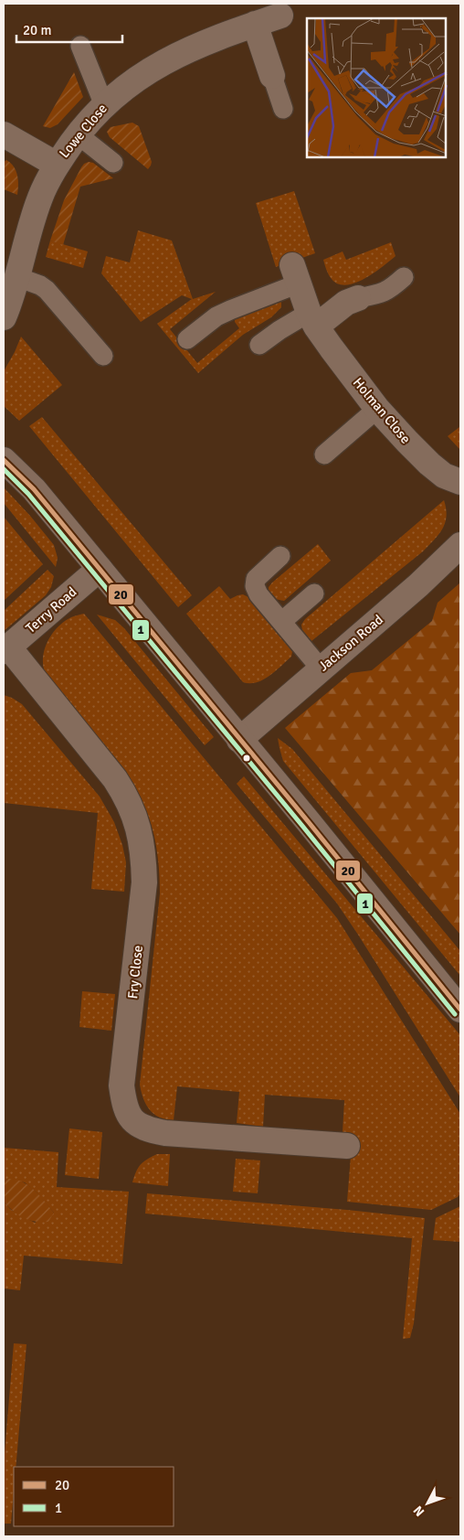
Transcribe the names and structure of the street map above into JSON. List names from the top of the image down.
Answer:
{
  "streets": {
    "street": [
      "Lowe Close",
      "Holman Close",
      "Terry Road",
      "Jackson Road",
      "Fry Close"
    ]
  },
  "crossings": [
    ["Terry Road", "Fry Close"]
  ],
  "lines": ["transit line 20", "transit line 1"],
  "legend": ["20", "1"],
  "scale_bar": "20 m",
  "north": "bottom left"
}
